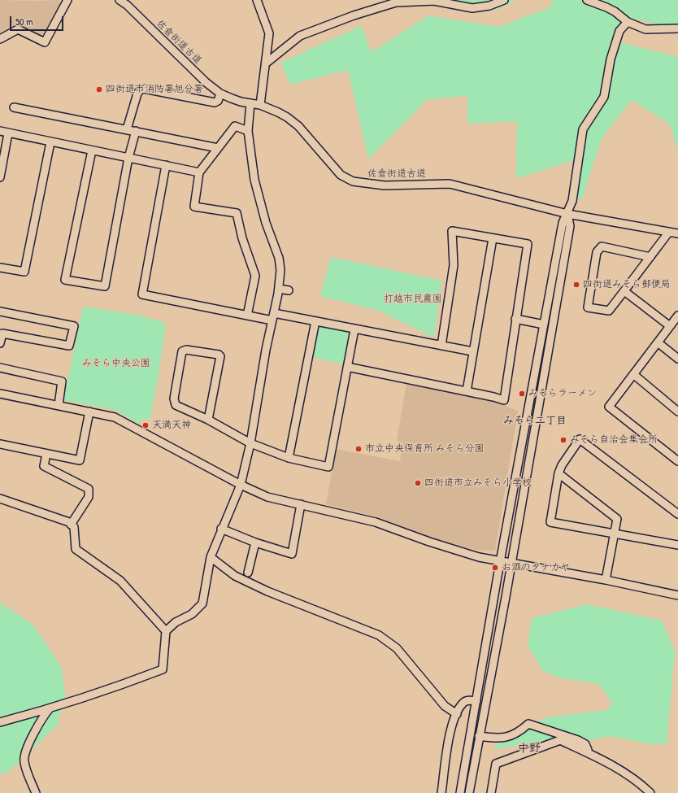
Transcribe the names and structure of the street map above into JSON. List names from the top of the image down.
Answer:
{
  "streets": {
    "street": ["佐倉街道古道"]
  },
  "districts": ["みそら二丁目", "中野"],
  "parks": ["打越市民農園", "みそら中央公園"],
  "places": [
    "四街道市消防署旭分署",
    "四街道みそら郵便局",
    "みそらラーメン",
    "天満天神",
    "みそら自治会集会所",
    "市立中央保育所 みそら分園",
    "四街道市立みそら小学校",
    "お酒のタナカヤ"
  ],
  "scale_bar": "50 m"
}
